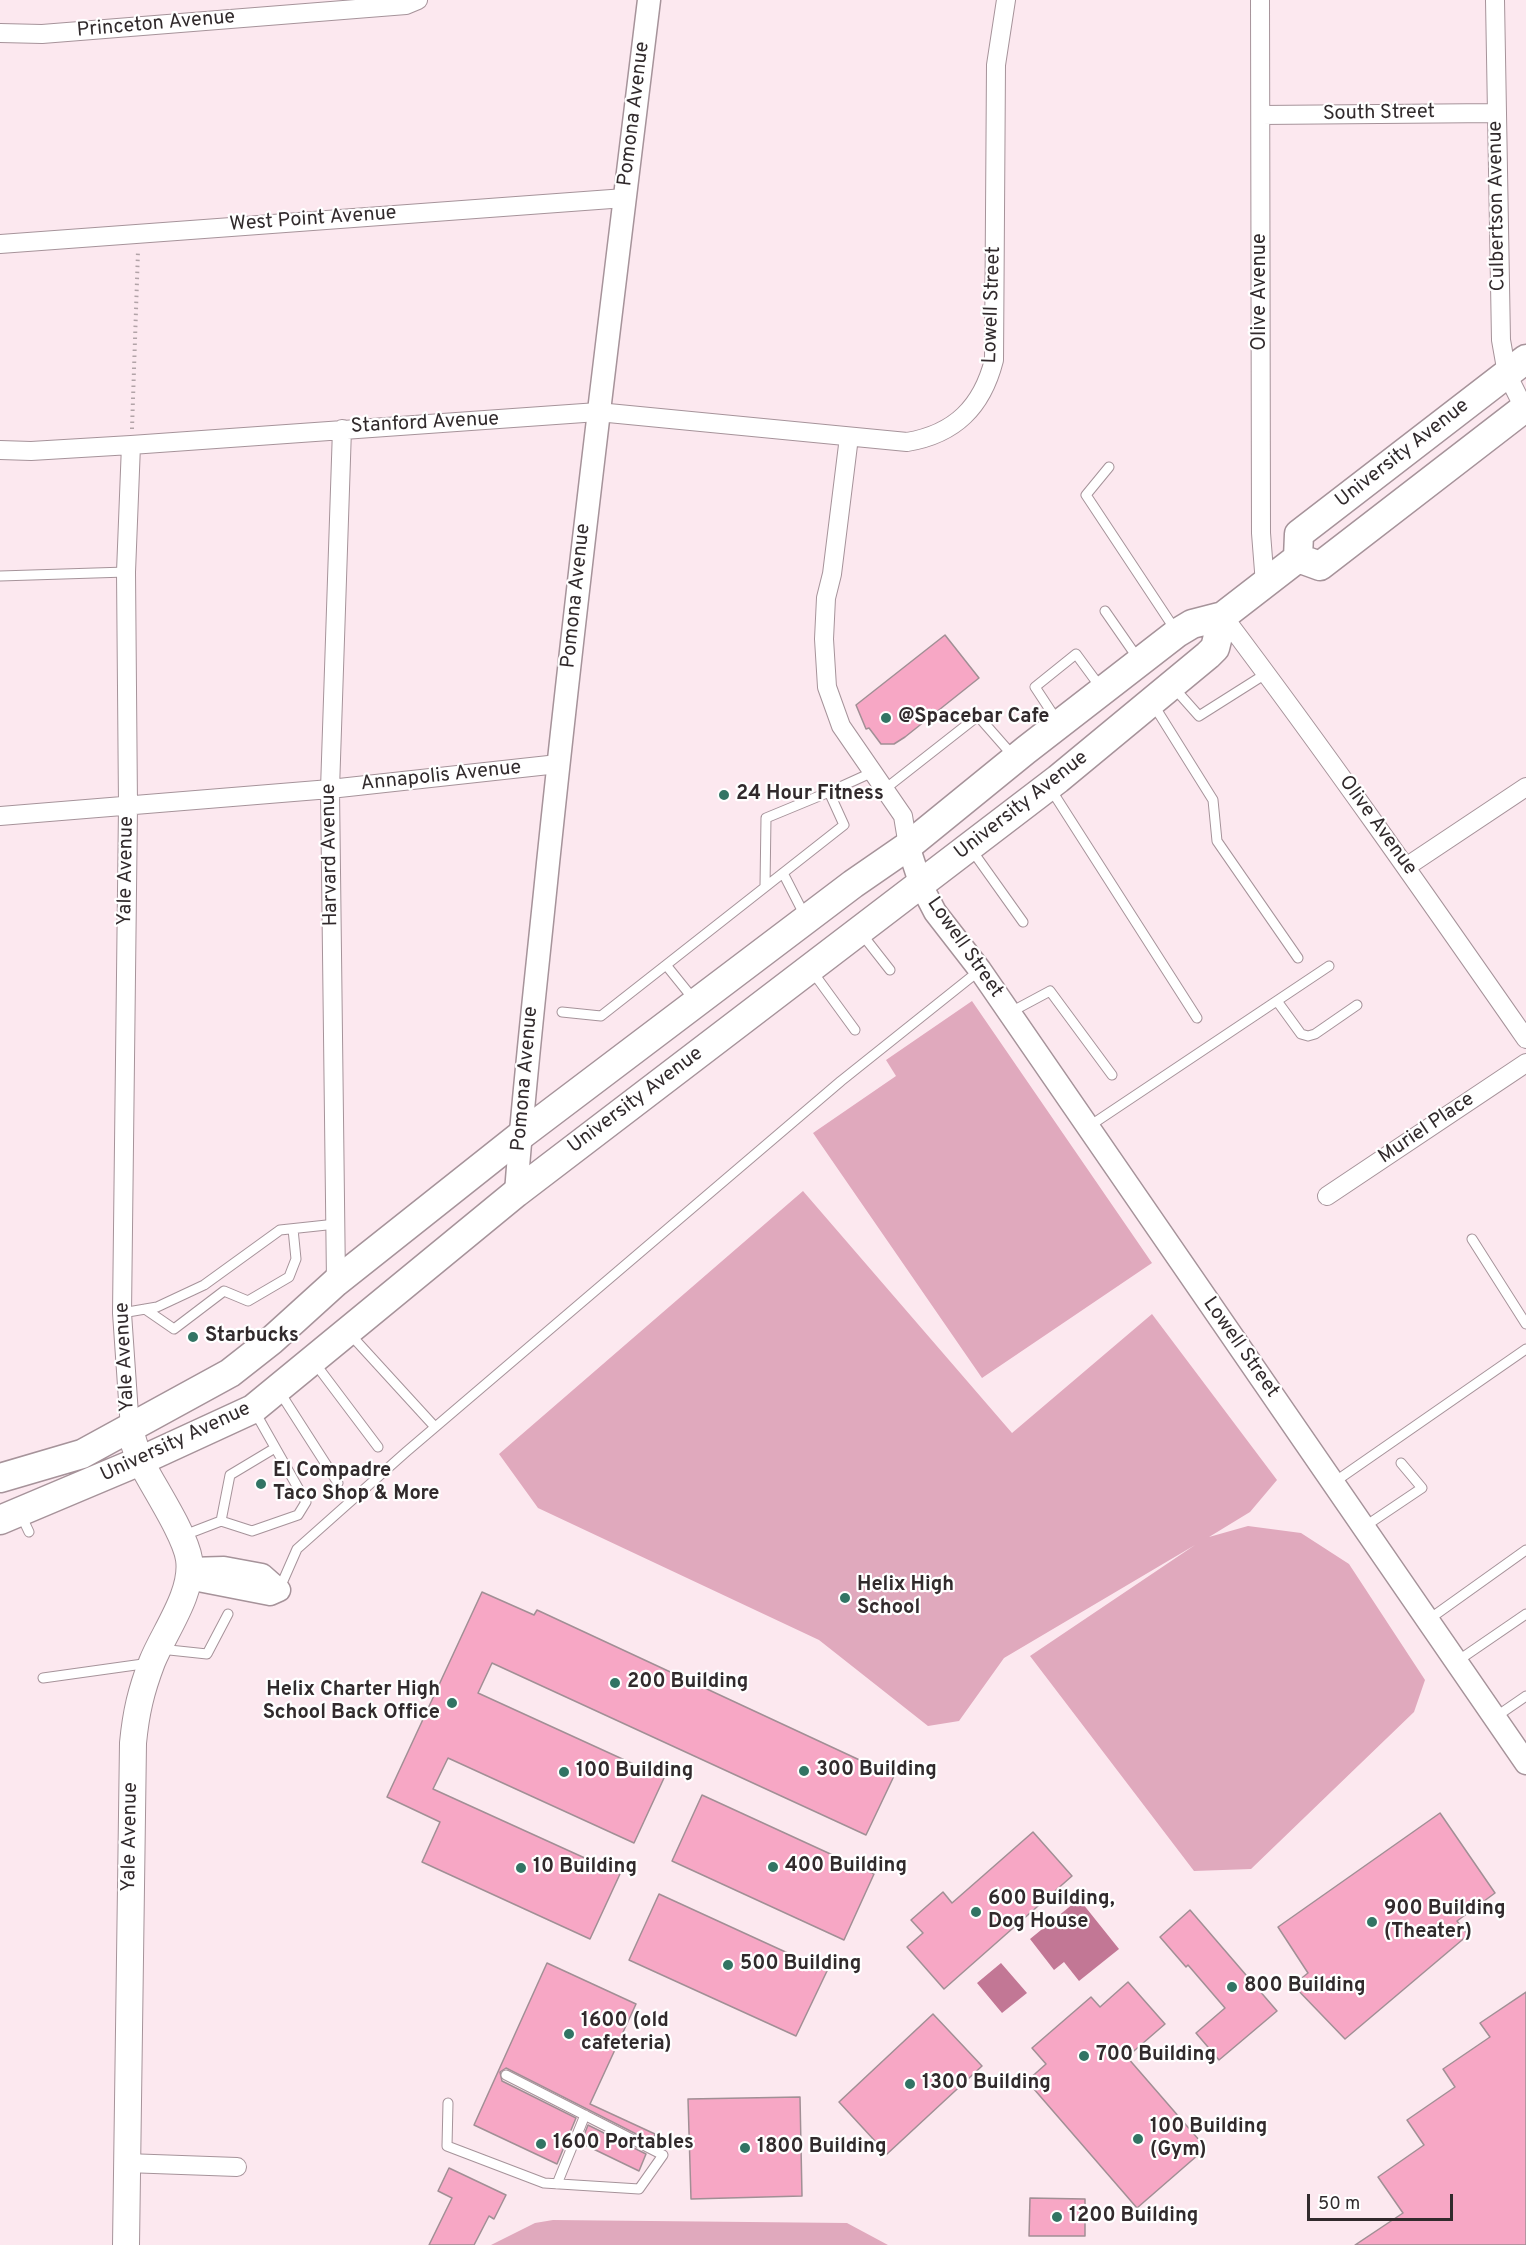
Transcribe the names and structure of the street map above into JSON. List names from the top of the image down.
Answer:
{
  "streets": {
    "main road": ["University Avenue", "Yale Avenue"],
    "street": [
      "Princeton Avenue",
      "Pomona Avenue",
      "South Street",
      "Culbertson Avenue",
      "West Point Avenue",
      "Olive Avenue",
      "Lowell Street",
      "Stanford Avenue",
      "Annapolis Avenue",
      "Harvard Avenue",
      "Muriel Place"
    ]
  },
  "crossings": [
    ["Pomona Avenue", "West Point Avenue"],
    ["Pomona Avenue", "Stanford Avenue"],
    ["Pomona Avenue", "University Avenue"],
    ["Pomona Avenue", "Annapolis Avenue"],
    ["South Street", "Culbertson Avenue"],
    ["South Street", "Olive Avenue"],
    ["Culbertson Avenue", "University Avenue"],
    ["Olive Avenue", "University Avenue"],
    ["Lowell Street", "Stanford Avenue"],
    ["Lowell Street", "University Avenue"],
    ["Stanford Avenue", "Harvard Avenue"],
    ["Stanford Avenue", "Yale Avenue"],
    ["University Avenue", "Harvard Avenue"],
    ["University Avenue", "Yale Avenue"],
    ["Annapolis Avenue", "Harvard Avenue"],
    ["Annapolis Avenue", "Yale Avenue"]
  ],
  "places": [
    "@Spacebar Cafe",
    "24 Hour Fitness",
    "Starbucks",
    "El Compadre Taco Shop & More",
    "Helix High School",
    "200 Building",
    "Helix Charter High School Back Office",
    "300 Building",
    "100 Building",
    "400 Building",
    "10 Building",
    "600 Building, Dog House",
    "900 Building (Theater)",
    "500 Building",
    "800 Building",
    "1600 (old cafeteria)",
    "700 Building",
    "1300 Building",
    "100 Building (Gym)",
    "1600 Portables",
    "1800 Building",
    "1200 Building"
  ],
  "scale_bar": "50 m"
}
